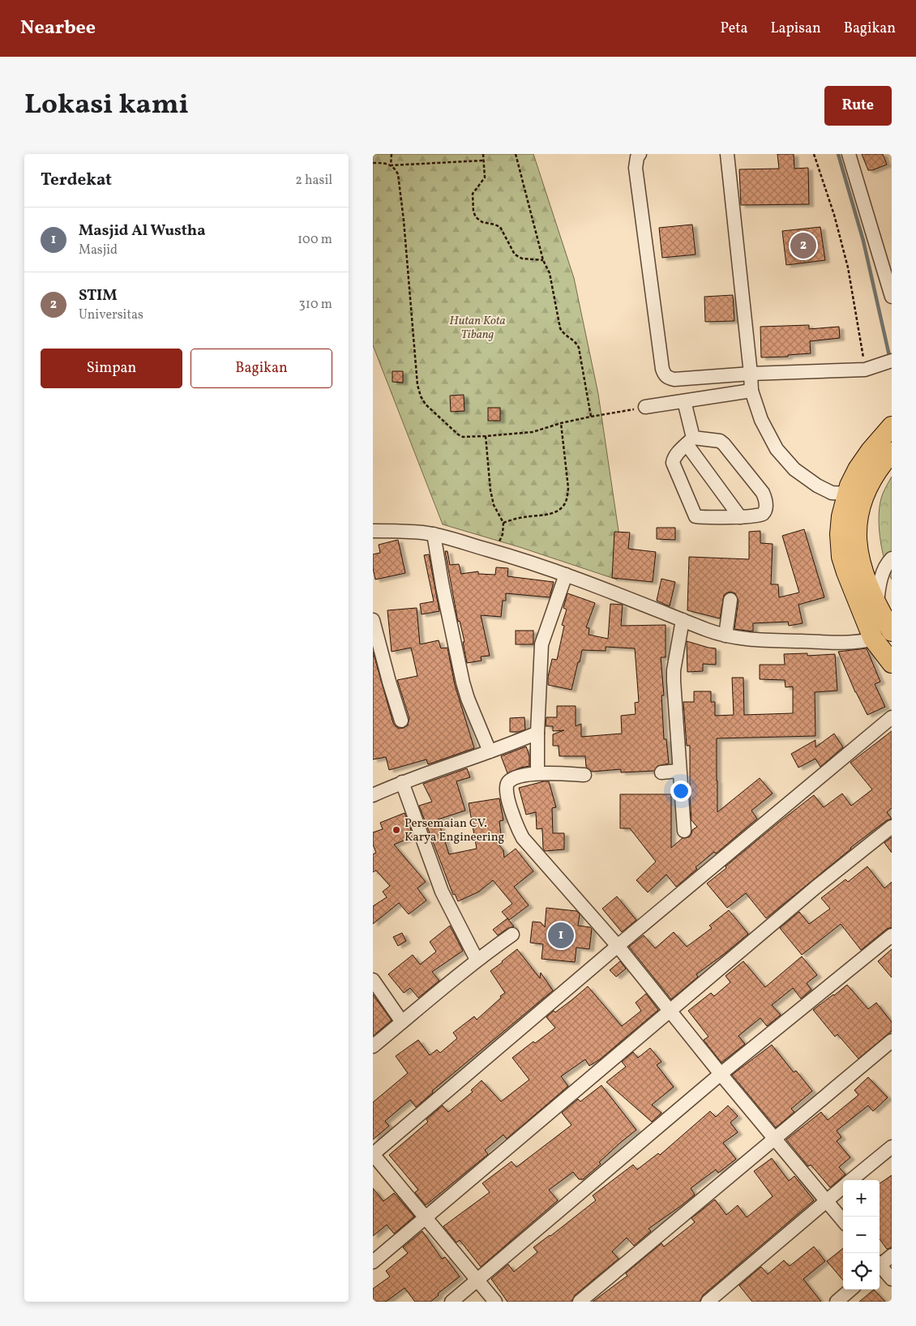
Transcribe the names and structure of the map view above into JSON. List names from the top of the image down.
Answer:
{
  "parks": ["Hutan Kota Tibang"],
  "places": ["Persemaian CV. Karya Engineering"],
  "page": {
    "header": "Nearbee",
    "nav": ["Peta", "Lapisan", "Bagikan"],
    "title": "Lokasi kami",
    "buttons": [
      "Rute",
      ["Simpan", "Bagikan"]
    ],
    "heading": ["Terdekat", "2 hasil"],
    "list": [
      {
        "mark": "1",
        "name": "Masjid Al Wustha",
        "note": "Masjid",
        "value": "100 m"
      },
      {
        "mark": "2",
        "name": "STIM",
        "note": "Universitas",
        "value": "310 m"
      }
    ],
    "pins": ["2", "1"],
    "map_buttons": ["+", "−"]
  }
}
